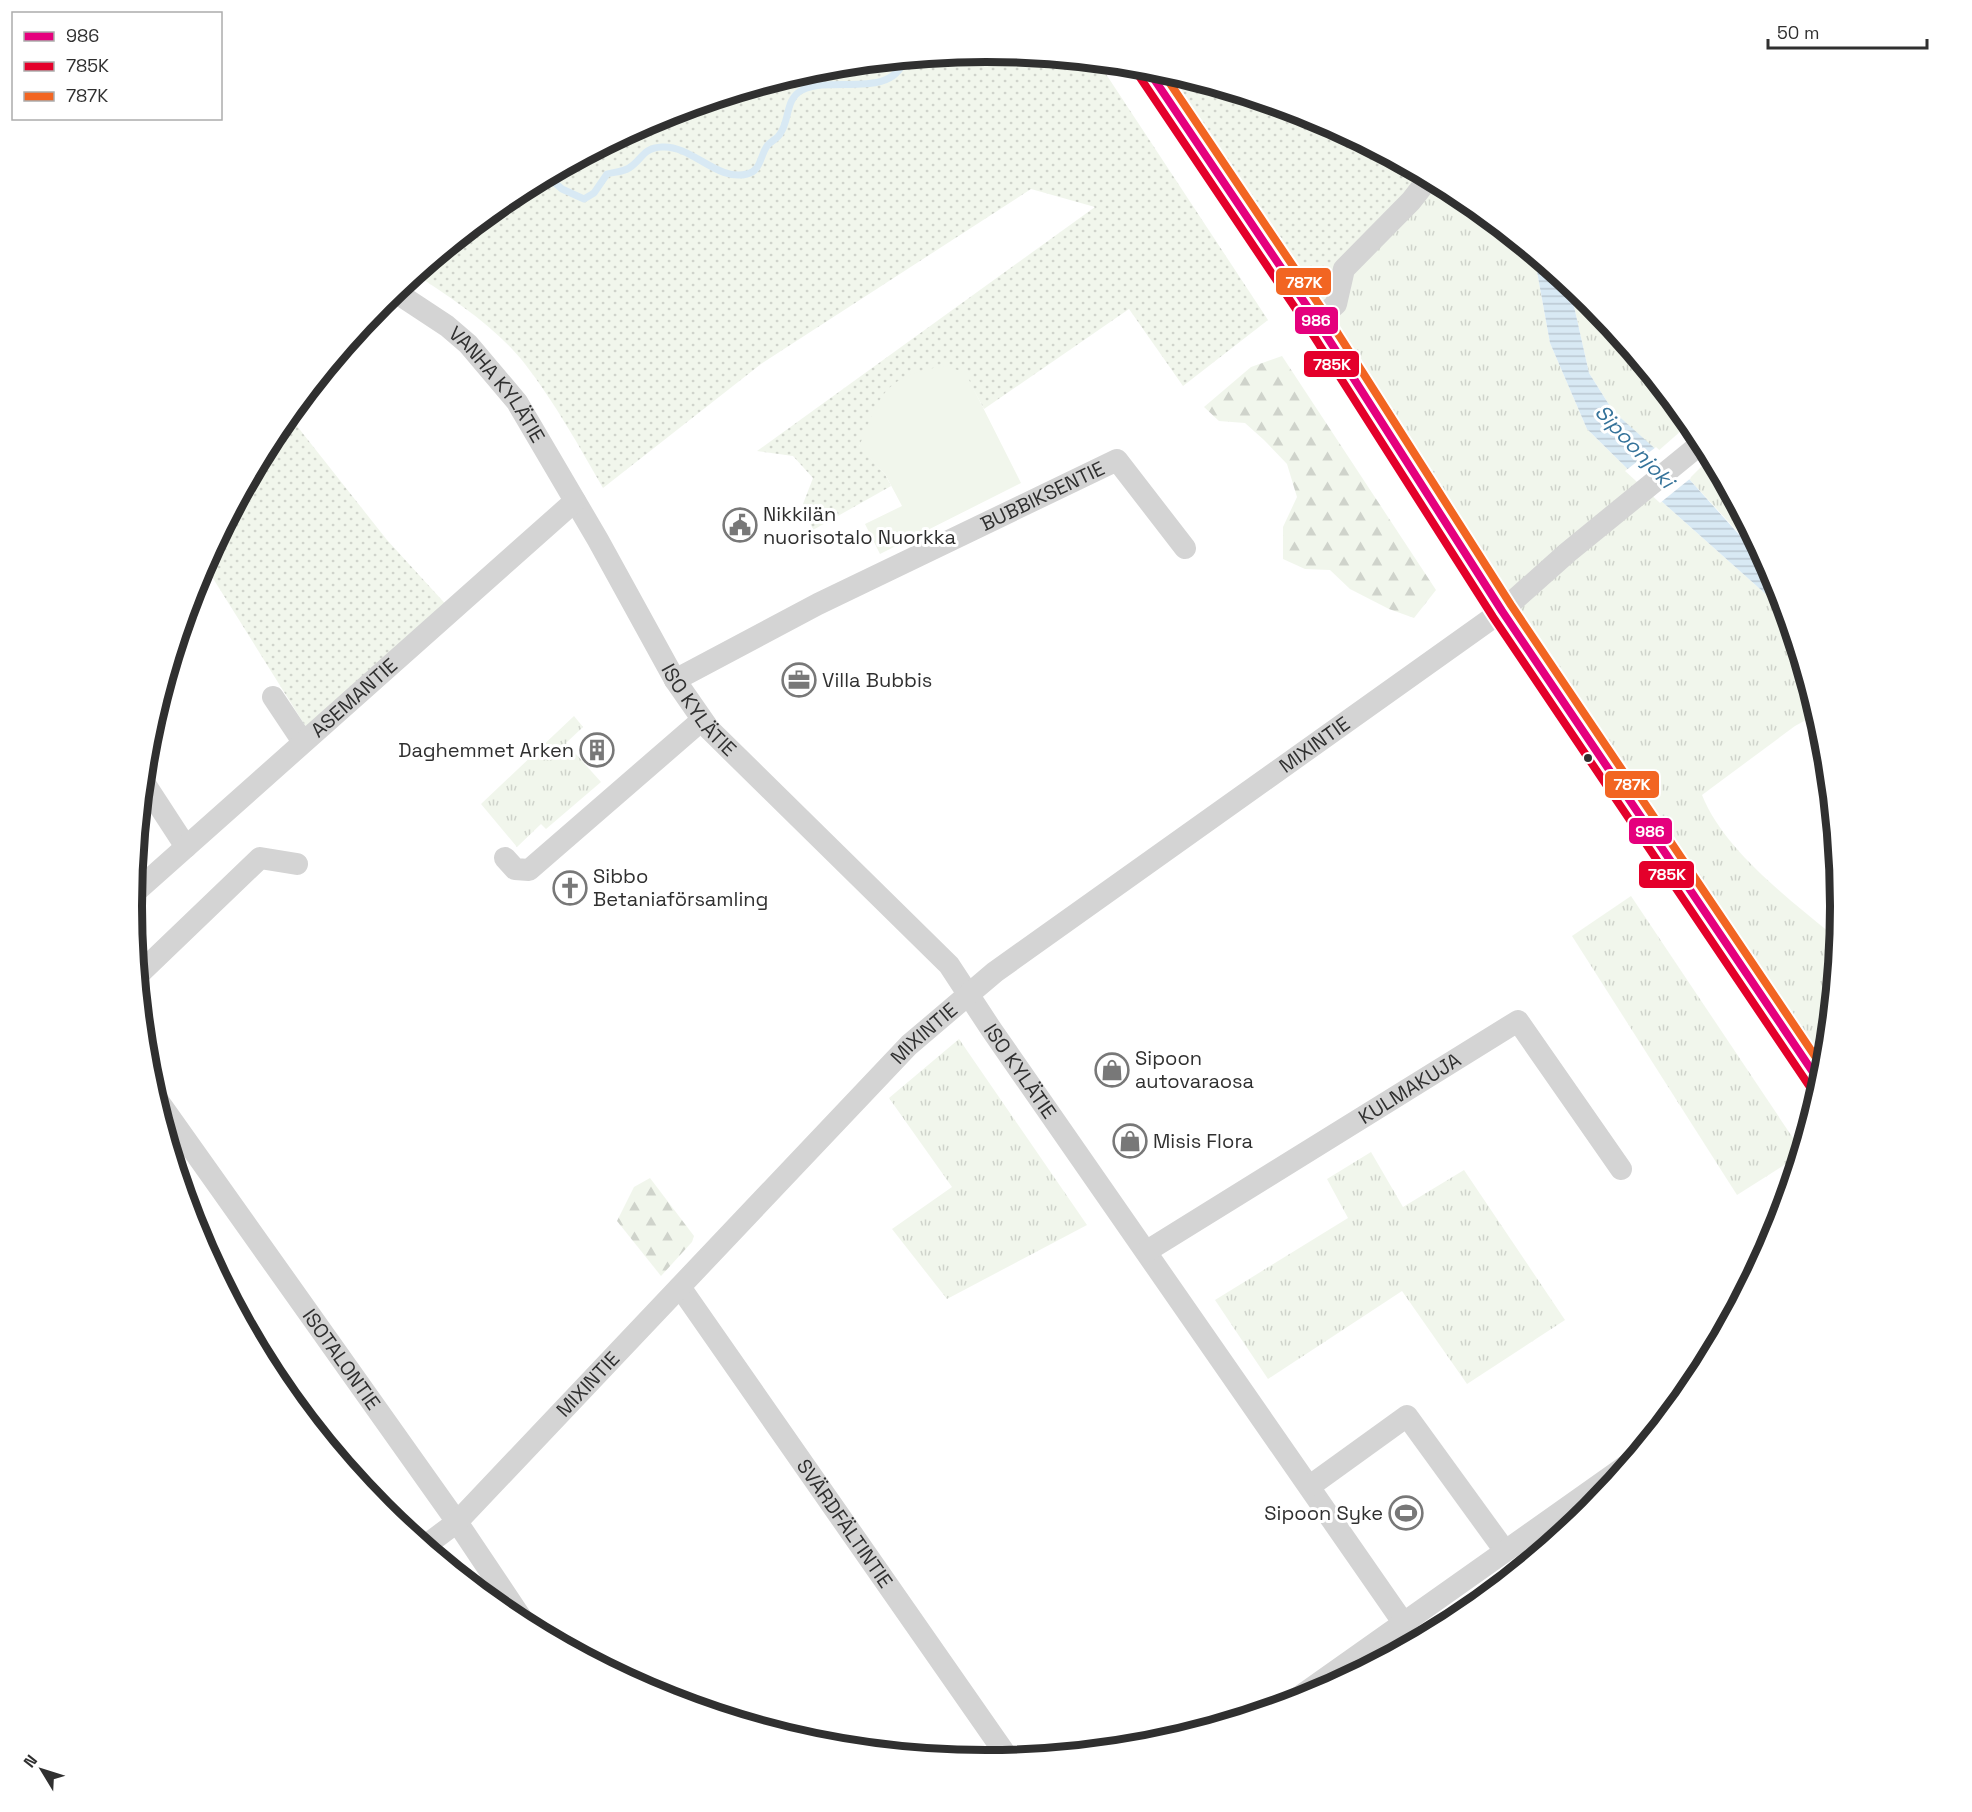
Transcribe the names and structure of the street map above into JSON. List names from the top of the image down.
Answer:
{
  "streets": {
    "street": [
      "VANHA KYLÄTIE",
      "BUBBIKSENTIE",
      "ASEMANTIE",
      "ISO KYLÄTIE",
      "MIXINTIE",
      "KULMAKUJA",
      "ISOTALONTIE",
      "SVÄRDFÄLTINTIE"
    ]
  },
  "crossings": [
    ["VANHA KYLÄTIE", "ASEMANTIE"],
    ["VANHA KYLÄTIE", "ISO KYLÄTIE"],
    ["BUBBIKSENTIE", "ISO KYLÄTIE"],
    ["ASEMANTIE", "ISO KYLÄTIE"],
    ["ISO KYLÄTIE", "MIXINTIE"],
    ["ISO KYLÄTIE", "KULMAKUJA"],
    ["MIXINTIE", "ISOTALONTIE"],
    ["MIXINTIE", "SVÄRDFÄLTINTIE"]
  ],
  "water": ["Sipoonjoki"],
  "places": {
    "public building": ["Nikkilän nuorisotalo Nuorkka"],
    "office": ["Villa Bubbis"],
    "building": ["Daghemmet Arken"],
    "church": ["Sibbo Betaniaförsamling"],
    "shop": ["Sipoon autovaraosa", "Misis Flora"],
    "sports": ["Sipoon Syke"]
  },
  "lines": ["transit line 785K", "transit line 986", "transit line 787K"],
  "legend": ["986", "785K", "787K"],
  "scale_bar": "50 m",
  "north": "top left"
}
